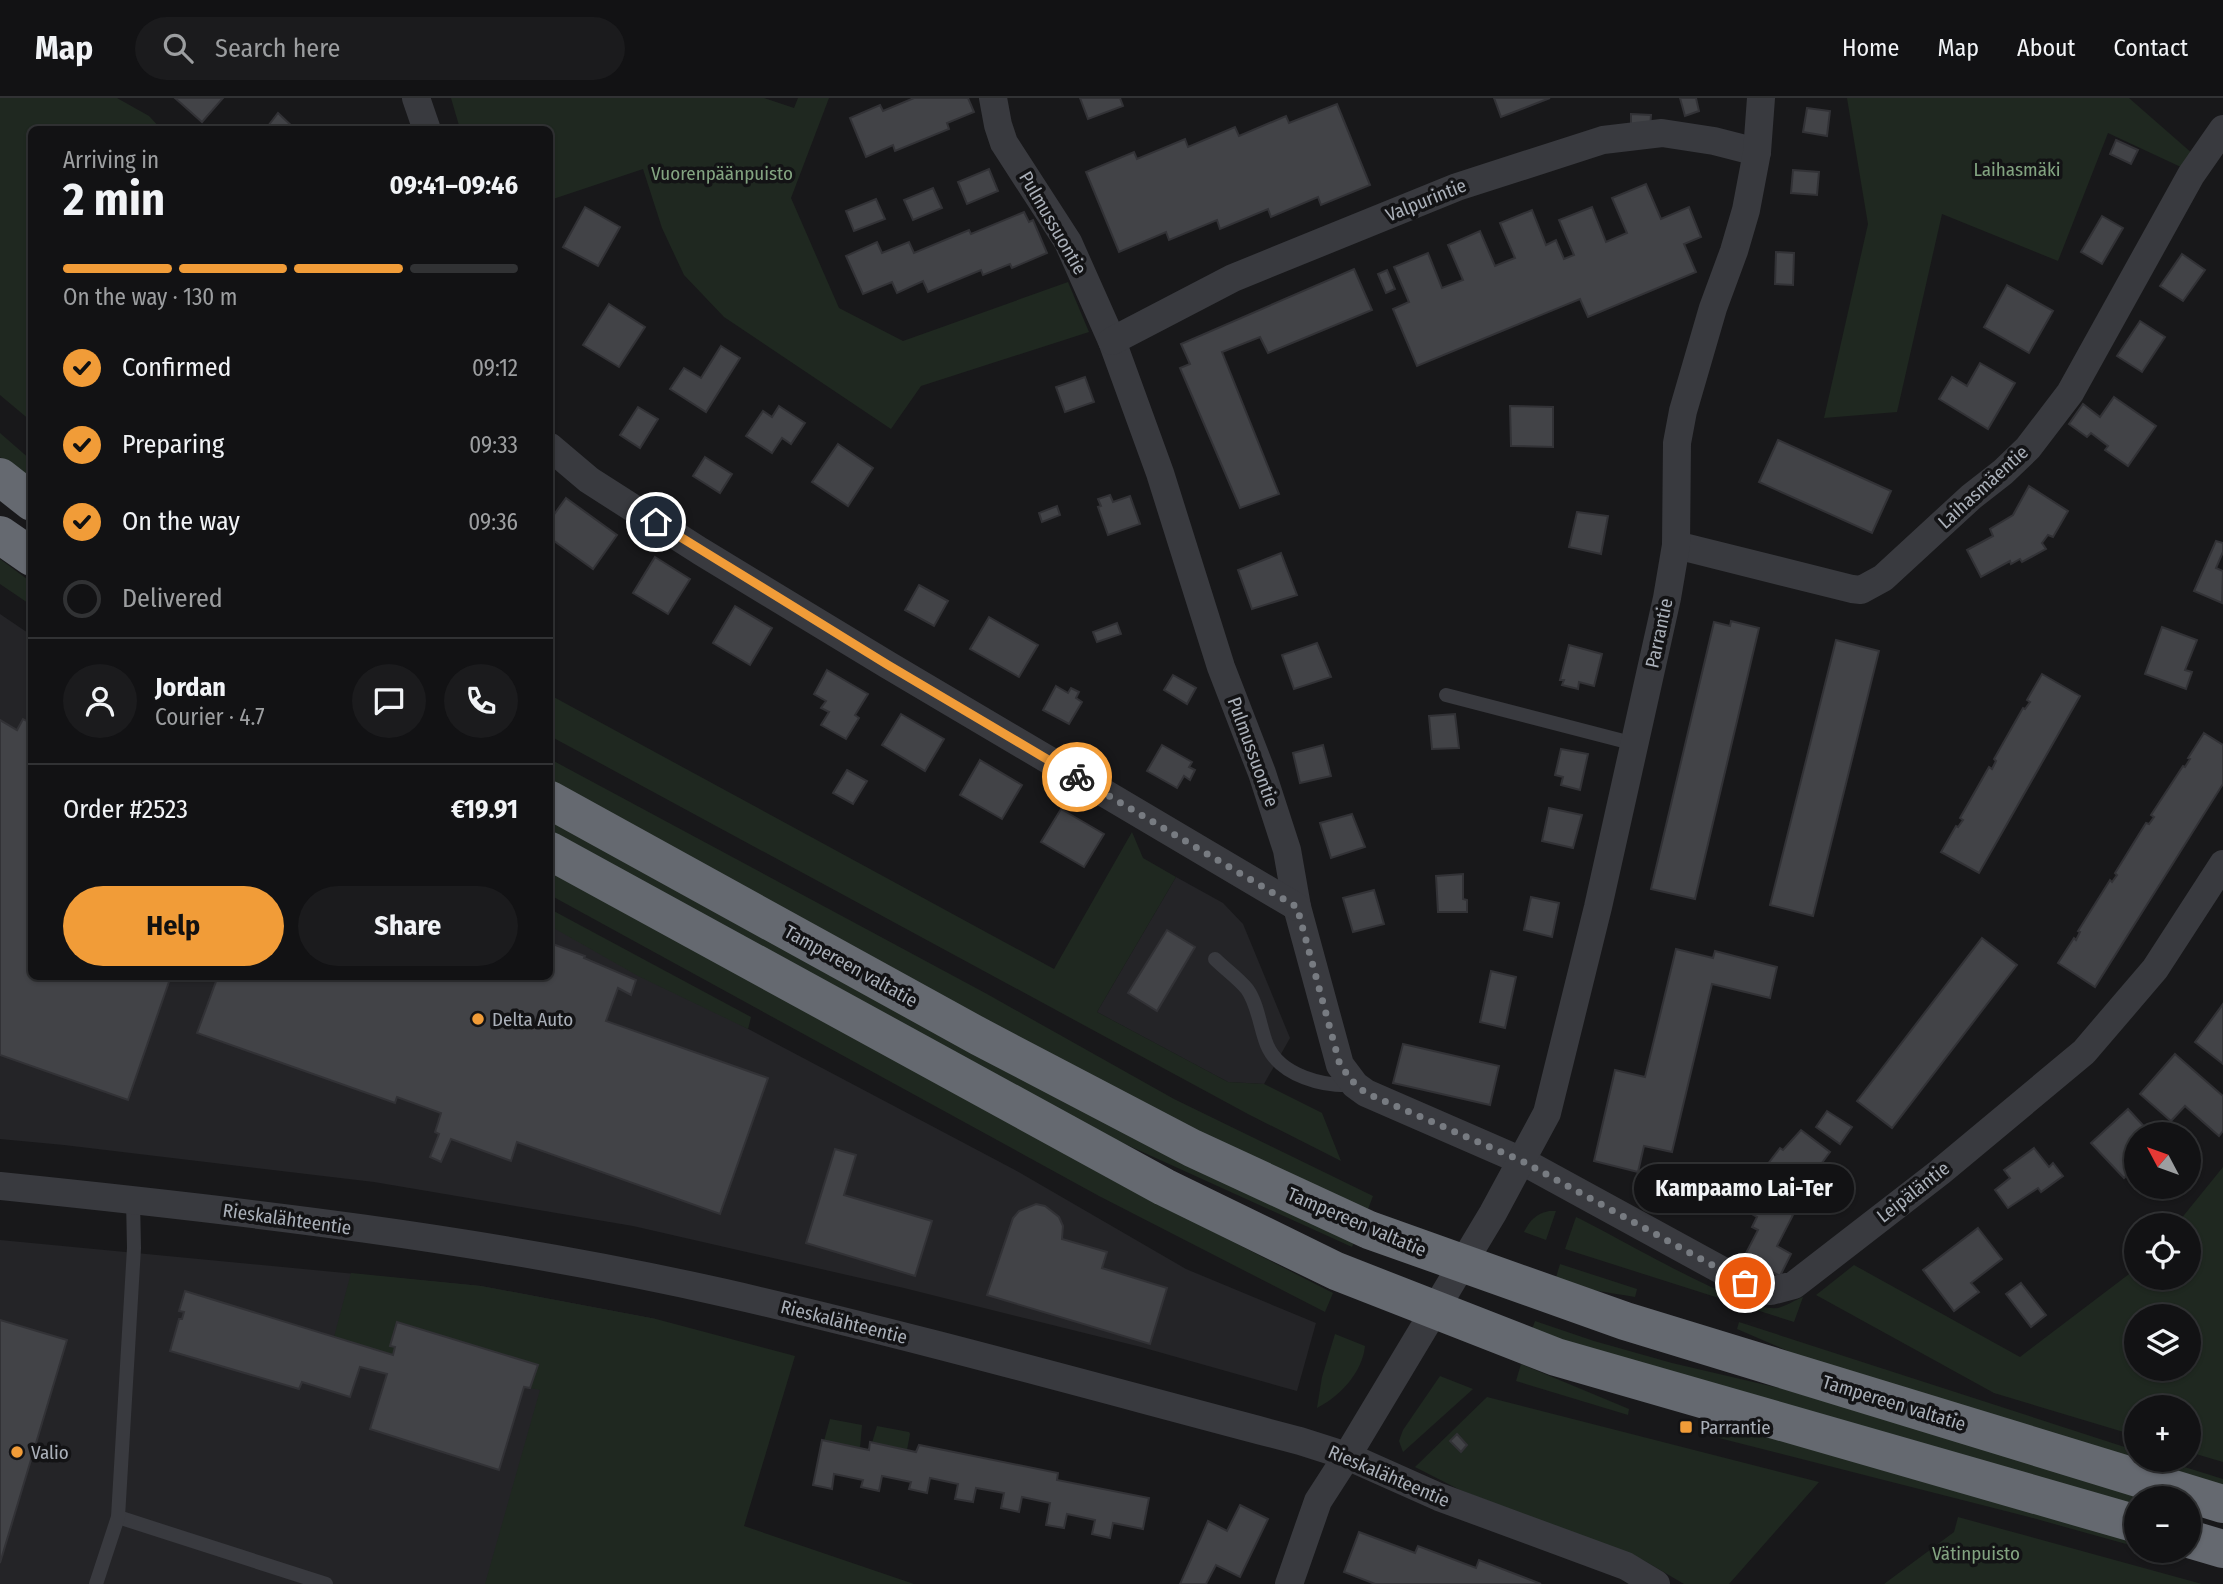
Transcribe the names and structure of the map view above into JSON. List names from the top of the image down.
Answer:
{
  "streets": {
    "highway": ["Tampereen valtatie"],
    "street": [
      "Valpurintie",
      "Pulmussuontie",
      "Laihasmäentie",
      "Parrantie",
      "Leipäläntie",
      "Rieskalähteentie"
    ]
  },
  "crossings": [
    ["Valpurintie", "Pulmussuontie"],
    ["Valpurintie", "Parrantie"],
    ["Pulmussuontie", "Parrantie"],
    ["Pulmussuontie", "Leipäläntie"],
    ["Laihasmäentie", "Parrantie"],
    ["Parrantie", "Leipäläntie"]
  ],
  "parks": ["Laihasmäki", "Vuorenpäänpuisto", "Vätinpuisto"],
  "places": {
    "other": ["Delta Auto", "Kampaamo Lai-Ter", "Valio"],
    "transit": ["Parrantie"]
  },
  "north": "top left",
  "page": {
    "header": "Map",
    "search": "Search here",
    "nav": [
      "Home",
      "Map",
      "About",
      "Contact"
    ],
    "heading": ["2 min", "Arriving in", "09:41–09:46"],
    "panel": [
      "Jordan",
      "Courier · 4.7",
      "Order #2523",
      "€19.91"
    ],
    "bar": "On the way · 130 m",
    "list": [
      ["Confirmed", "09:12"],
      ["Preparing", "09:33"],
      ["On the way", "09:36"],
      "Delivered"
    ],
    "buttons": ["Help", "Share"],
    "map_buttons": ["+", "−"],
    "bubble": "Kampaamo Lai-Ter"
  }
}
